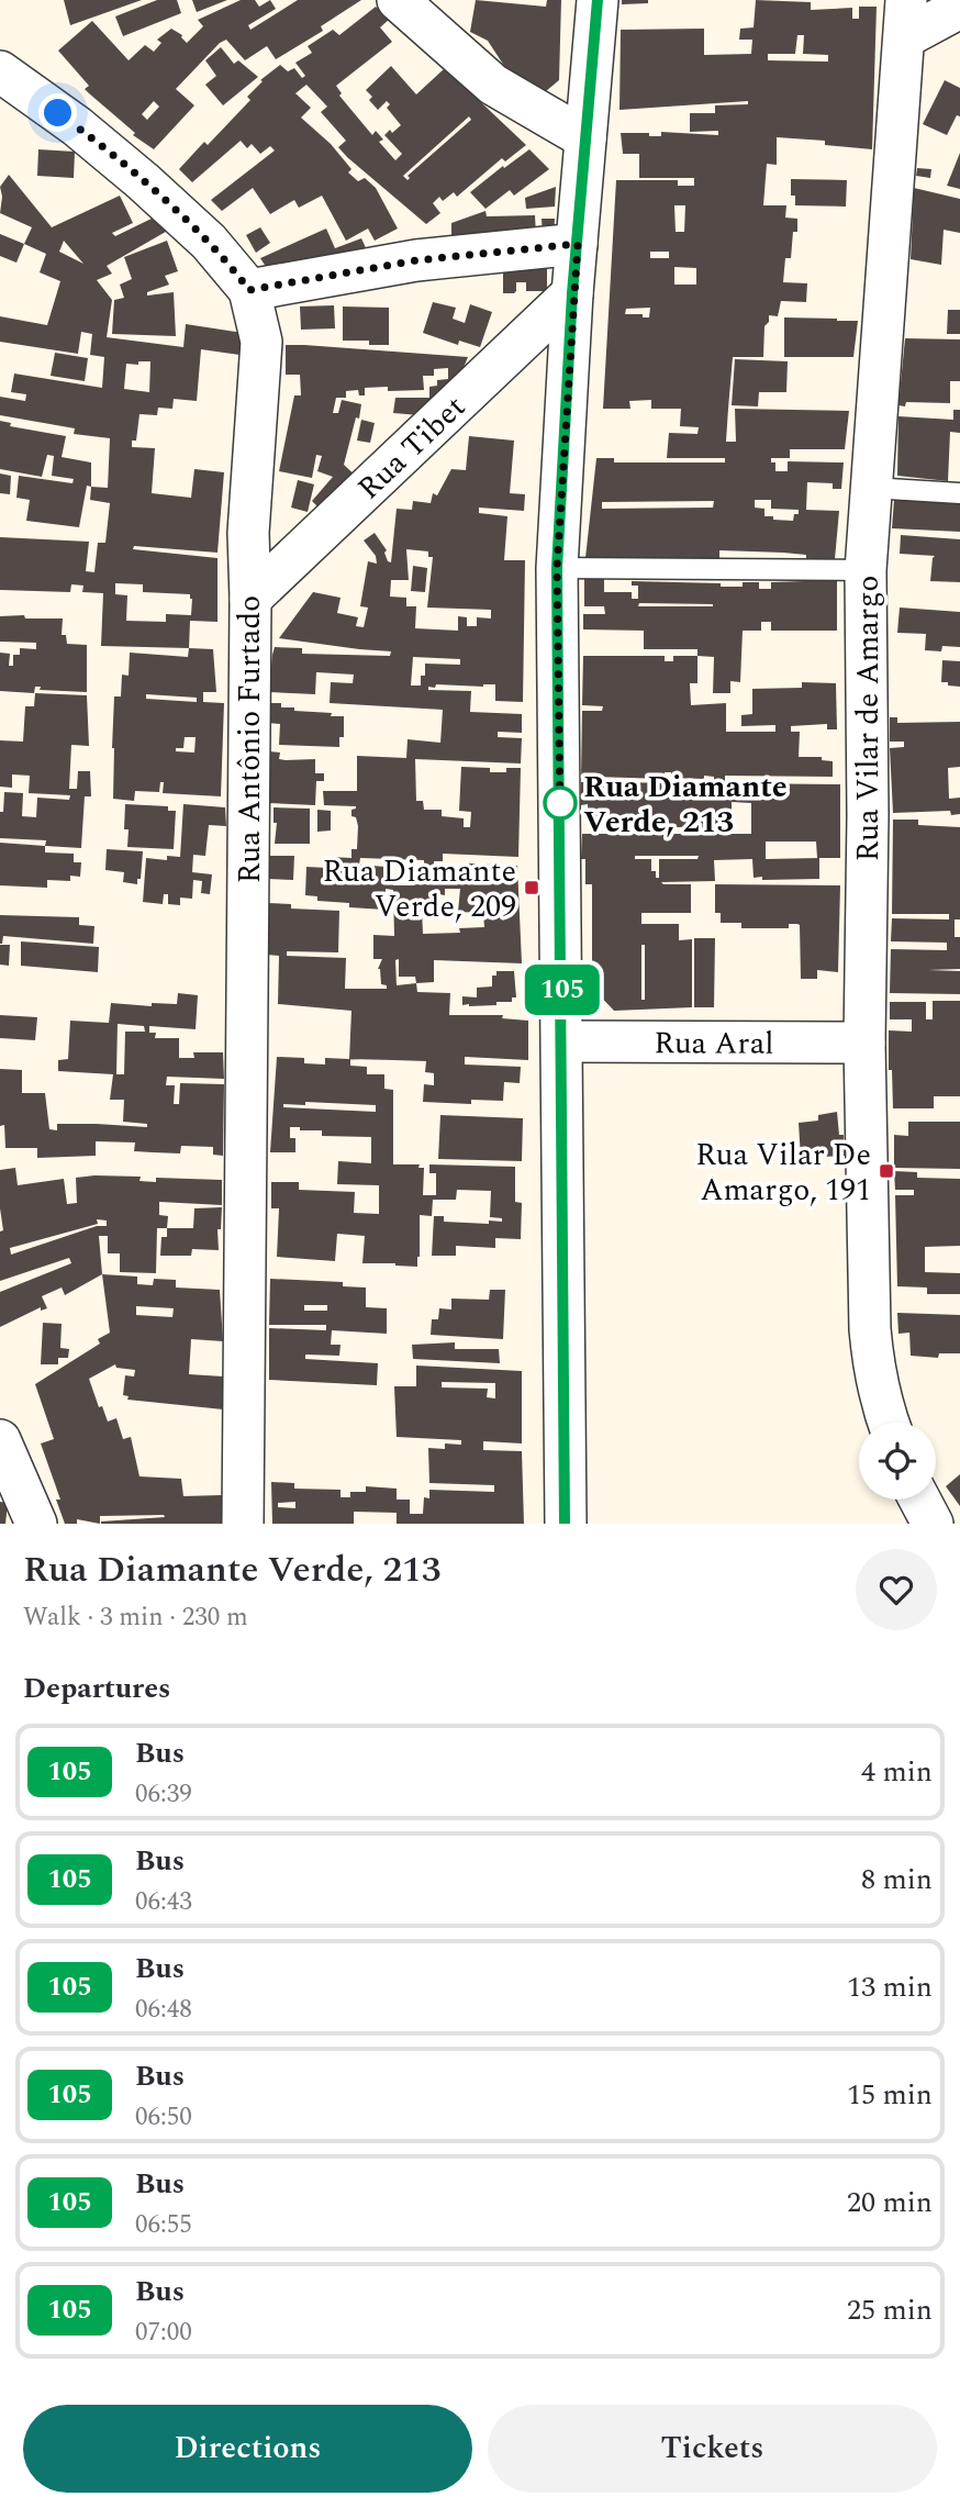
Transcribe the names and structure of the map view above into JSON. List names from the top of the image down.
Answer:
{
  "streets": {
    "street": [
      "Rua Tibet",
      "Rua Vilar de Amargo",
      "Rua Antônio Furtado",
      "Rua Aral"
    ]
  },
  "crossings": [
    ["Rua Tibet", "Rua Antônio Furtado"],
    ["Rua Vilar de Amargo", "Rua Aral"]
  ],
  "places": {
    "other": ["Rua Diamante Verde, 213"],
    "transit": ["Rua Diamante Verde, 209", "Rua Vilar De Amargo, 191"]
  },
  "lines": ["bus line 105"],
  "page": {
    "on_map": "105",
    "heading": [
      ["Rua Diamante Verde, 213", "Walk · 3 min · 230 m"],
      "Departures"
    ],
    "list": [
      {
        "mark": "105",
        "name": "Bus",
        "note": "06:39",
        "value": "4 min"
      },
      {
        "mark": "105",
        "name": "Bus",
        "note": "06:43",
        "value": "8 min"
      },
      {
        "mark": "105",
        "name": "Bus",
        "note": "06:48",
        "value": "13 min"
      },
      {
        "mark": "105",
        "name": "Bus",
        "note": "06:50",
        "value": "15 min"
      },
      {
        "mark": "105",
        "name": "Bus",
        "note": "06:55",
        "value": "20 min"
      },
      {
        "mark": "105",
        "name": "Bus",
        "note": "07:00",
        "value": "25 min"
      }
    ],
    "buttons": ["Directions", "Tickets"]
  }
}
